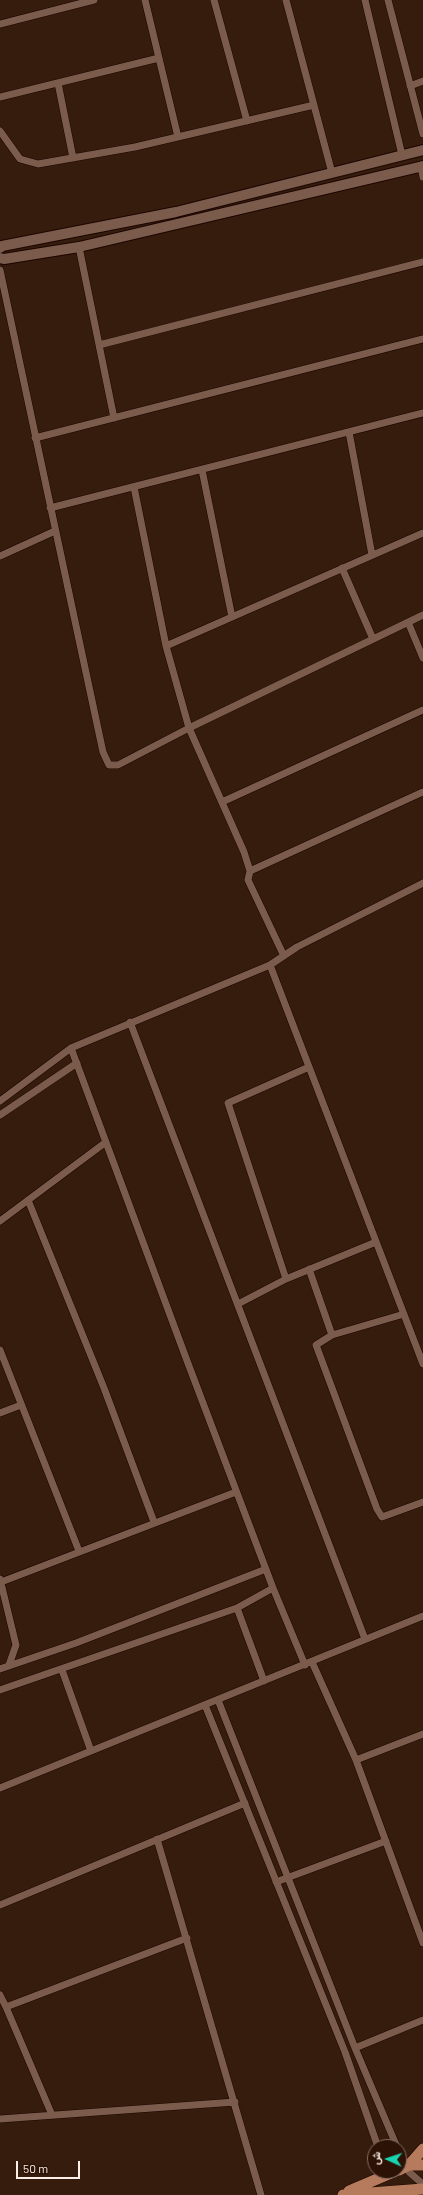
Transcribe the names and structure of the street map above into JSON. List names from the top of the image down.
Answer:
{
  "scale_bar": "50 m",
  "north": "left"
}
